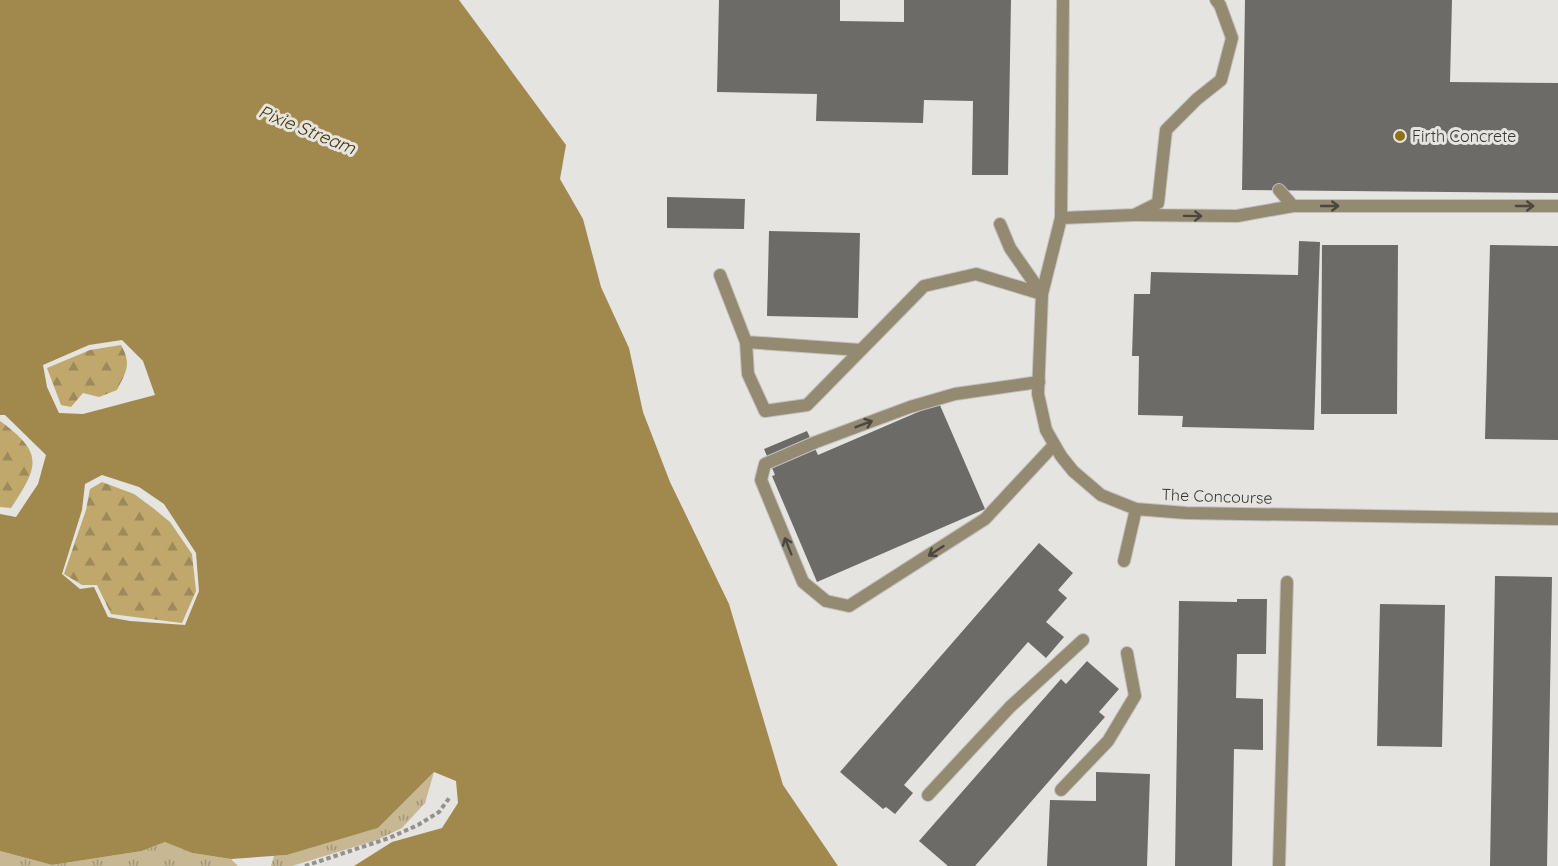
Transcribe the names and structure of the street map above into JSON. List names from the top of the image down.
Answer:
{
  "streets": {
    "street": ["The Concourse"]
  },
  "water": ["Pixie Stream"],
  "places": ["Firth Concrete"]
}
